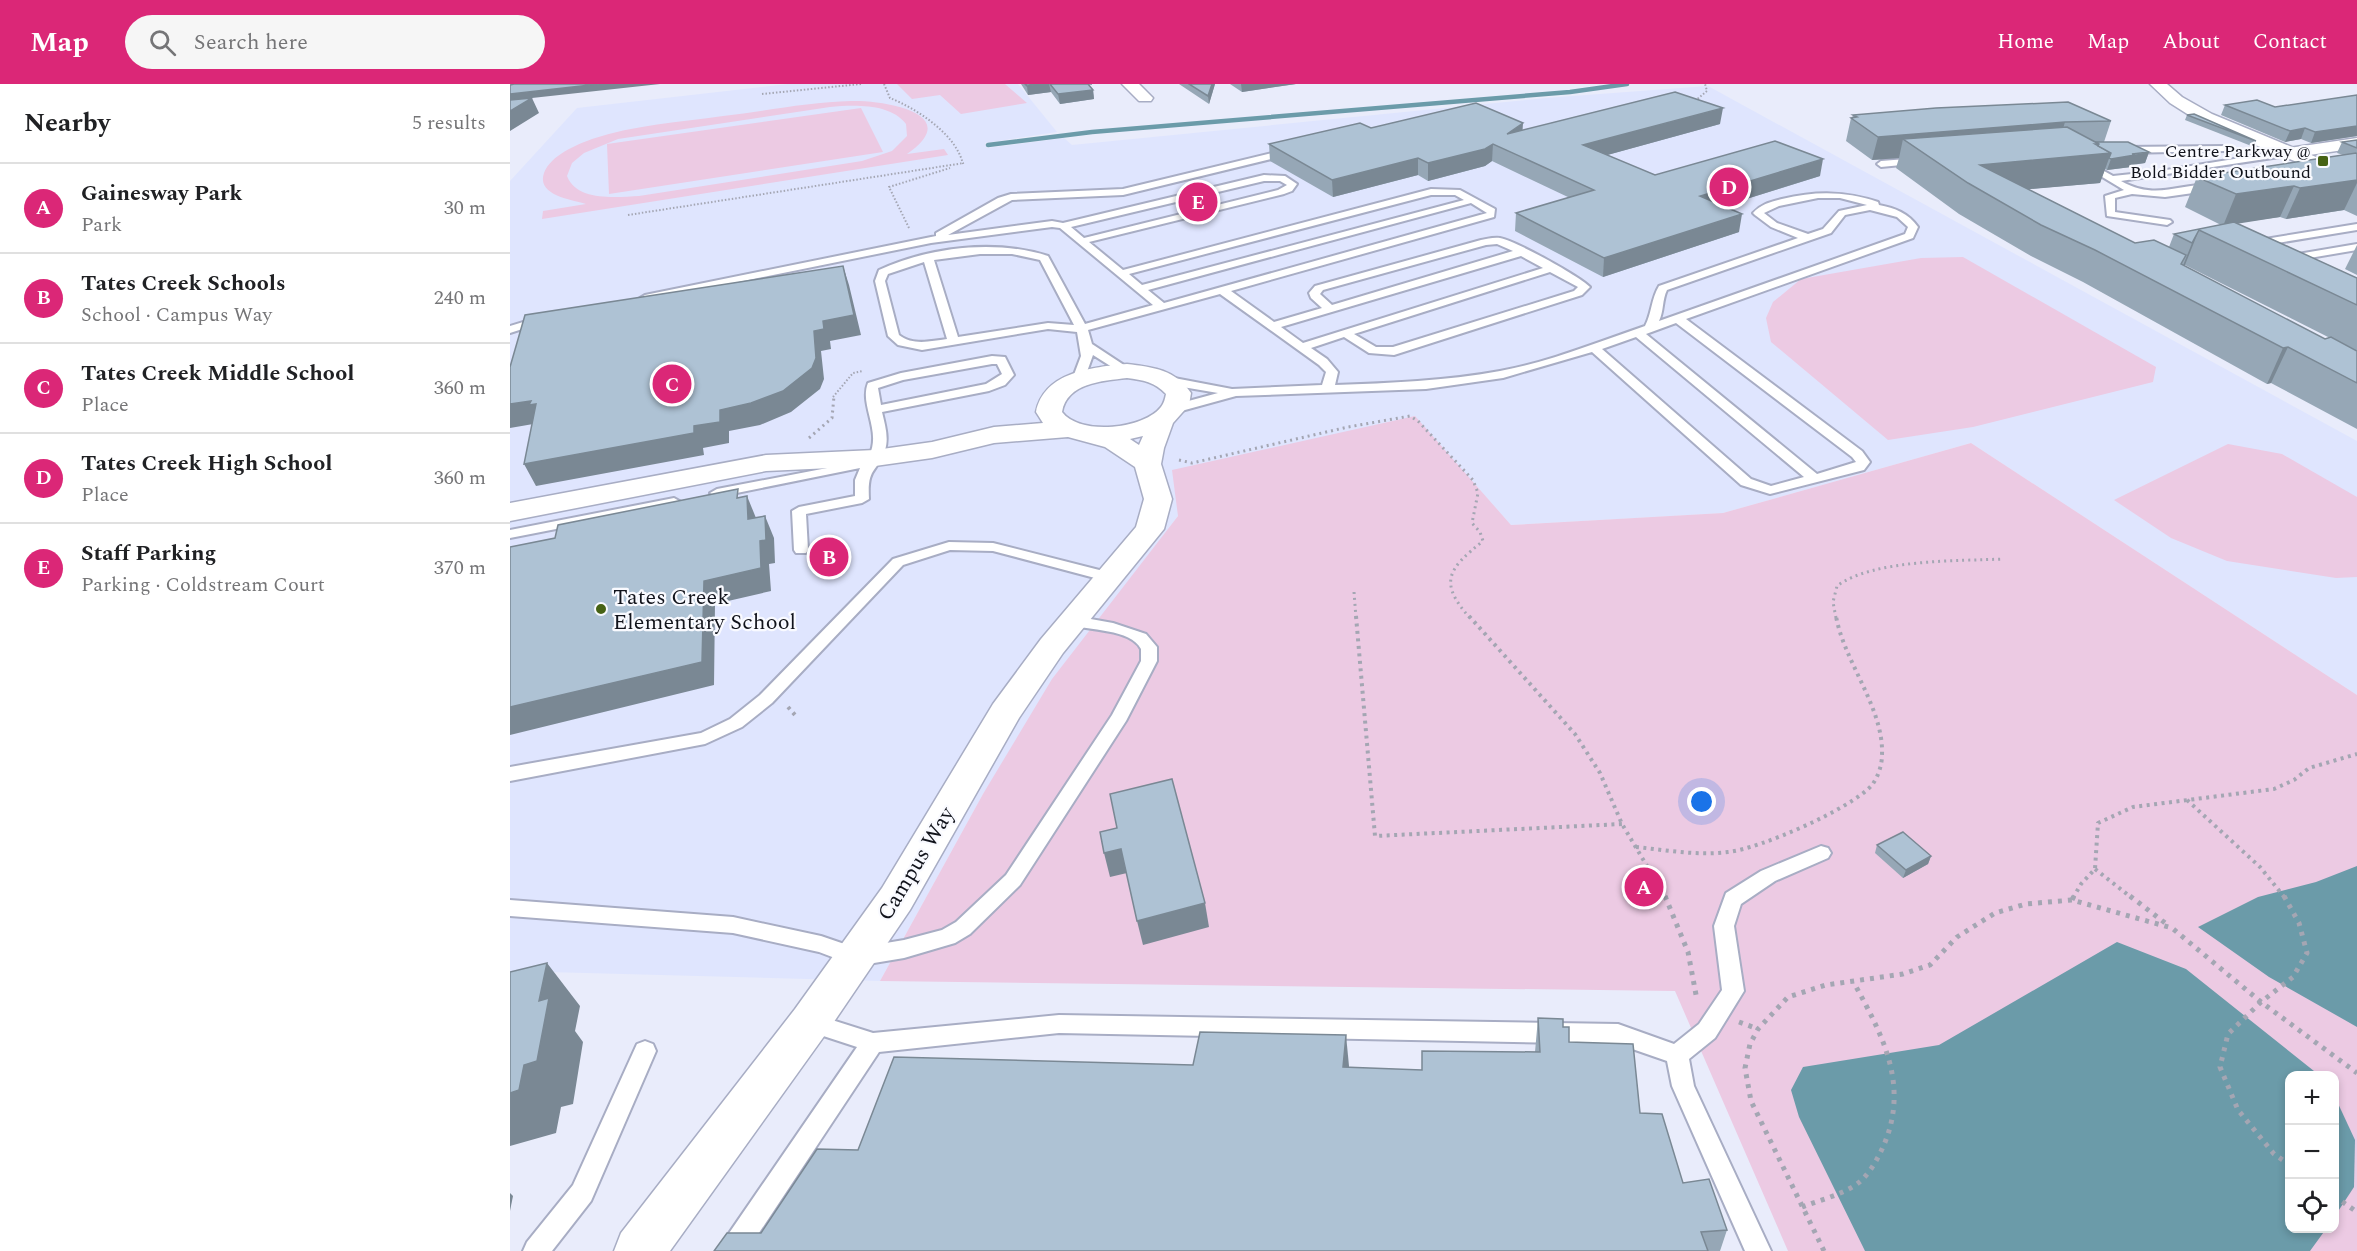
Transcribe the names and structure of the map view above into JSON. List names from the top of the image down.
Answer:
{
  "streets": {
    "street": ["Campus Way"]
  },
  "places": {
    "transit": ["Centre Parkway @ Bold Bidder Outbound"],
    "other": ["Tates Creek Elementary School"]
  },
  "page": {
    "header": "Map",
    "search": "Search here",
    "nav": [
      "Home",
      "Map",
      "About",
      "Contact"
    ],
    "heading": ["Nearby", "5 results"],
    "list": [
      {
        "mark": "A",
        "name": "Gainesway Park",
        "note": "Park",
        "value": "30 m"
      },
      {
        "mark": "B",
        "name": "Tates Creek Schools",
        "note": "School · Campus Way",
        "value": "240 m"
      },
      {
        "mark": "C",
        "name": "Tates Creek Middle School",
        "note": "Place",
        "value": "360 m"
      },
      {
        "mark": "D",
        "name": "Tates Creek High School",
        "note": "Place",
        "value": "360 m"
      },
      {
        "mark": "E",
        "name": "Staff Parking",
        "note": "Parking · Coldstream Court",
        "value": "370 m"
      }
    ],
    "pins": [
      "D",
      "E",
      "C",
      "B",
      "A"
    ],
    "map_buttons": ["+", "−"]
  }
}
